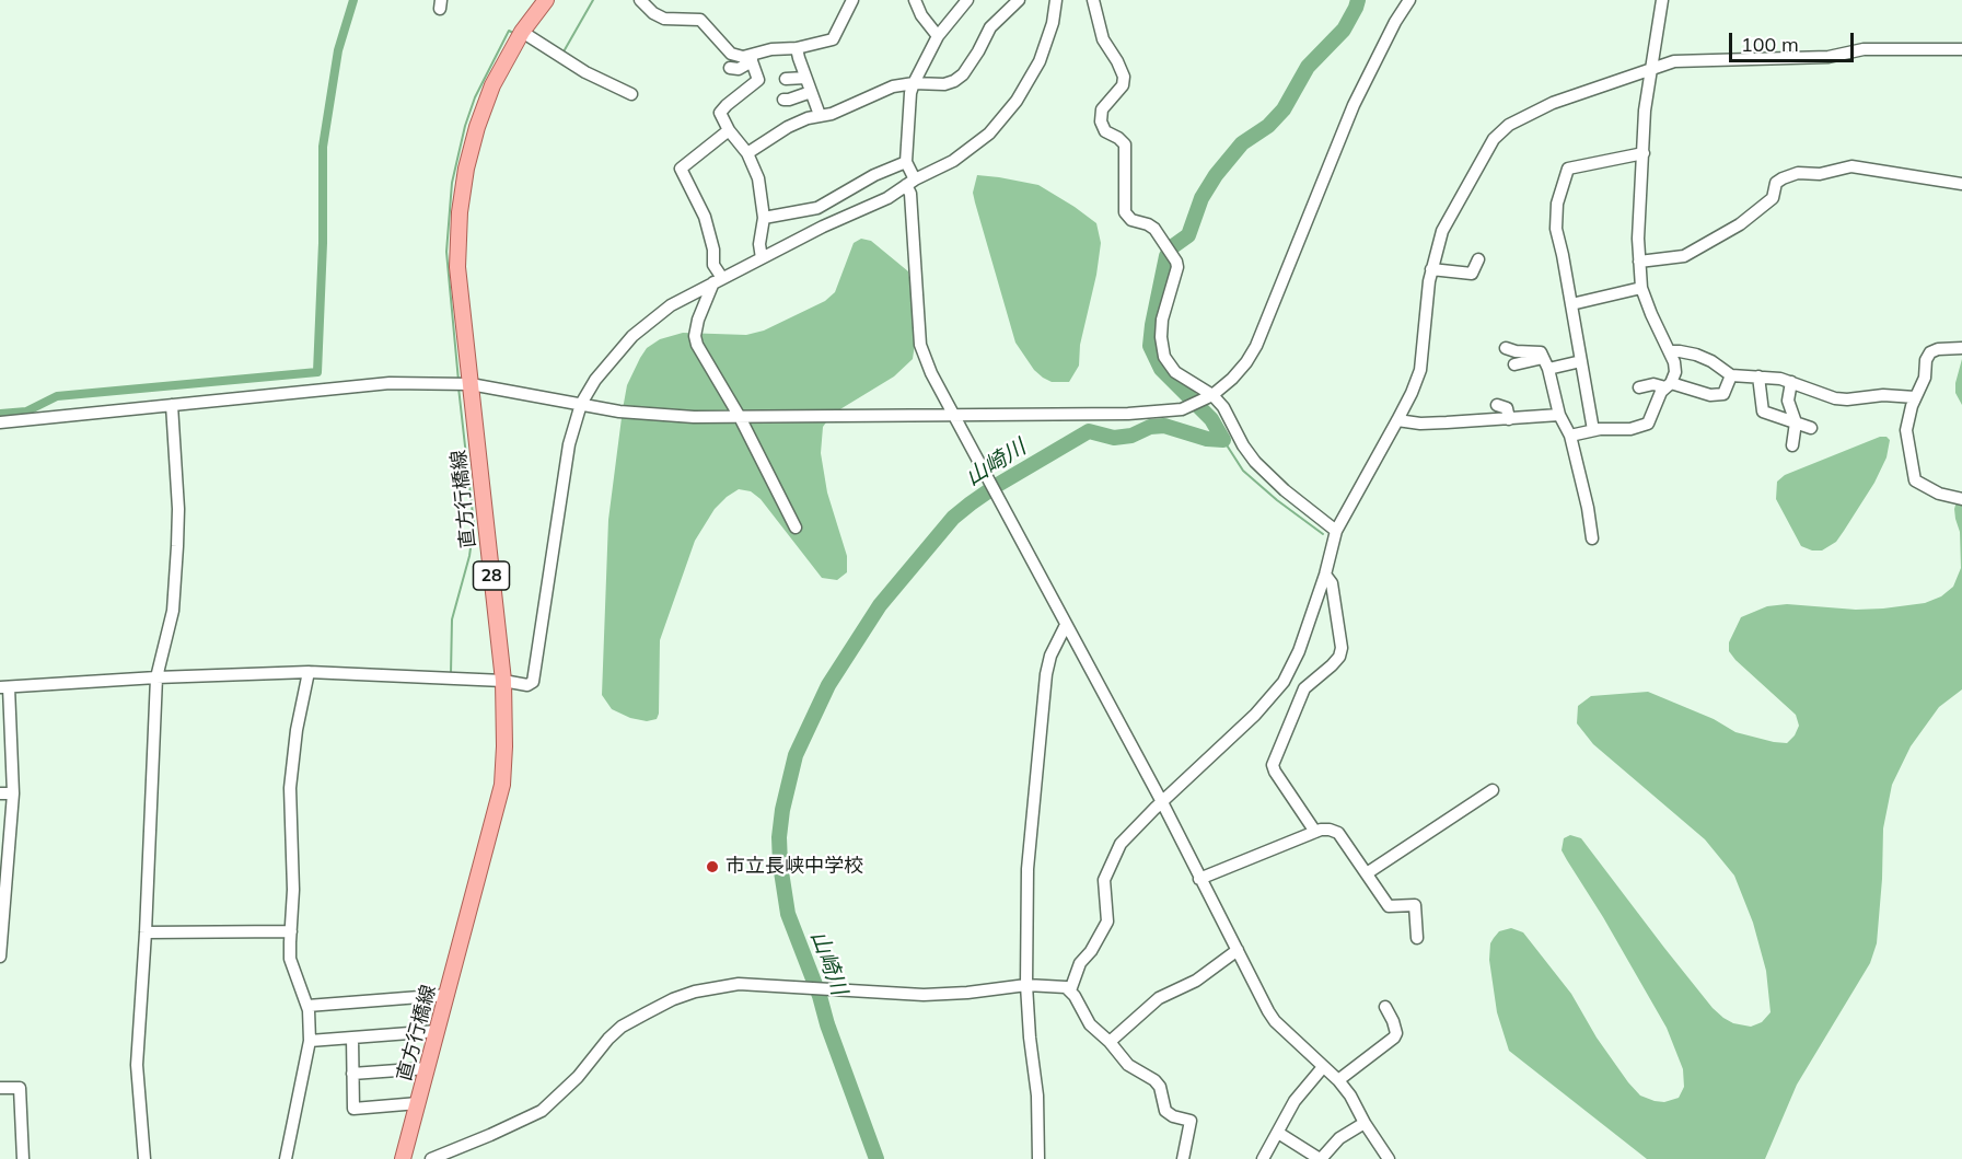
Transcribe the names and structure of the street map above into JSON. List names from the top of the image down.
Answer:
{
  "streets": {
    "main road": ["直方行橋線", "28"]
  },
  "water": ["山崎川"],
  "places": ["市立長峡中学校"],
  "scale_bar": "100 m"
}
